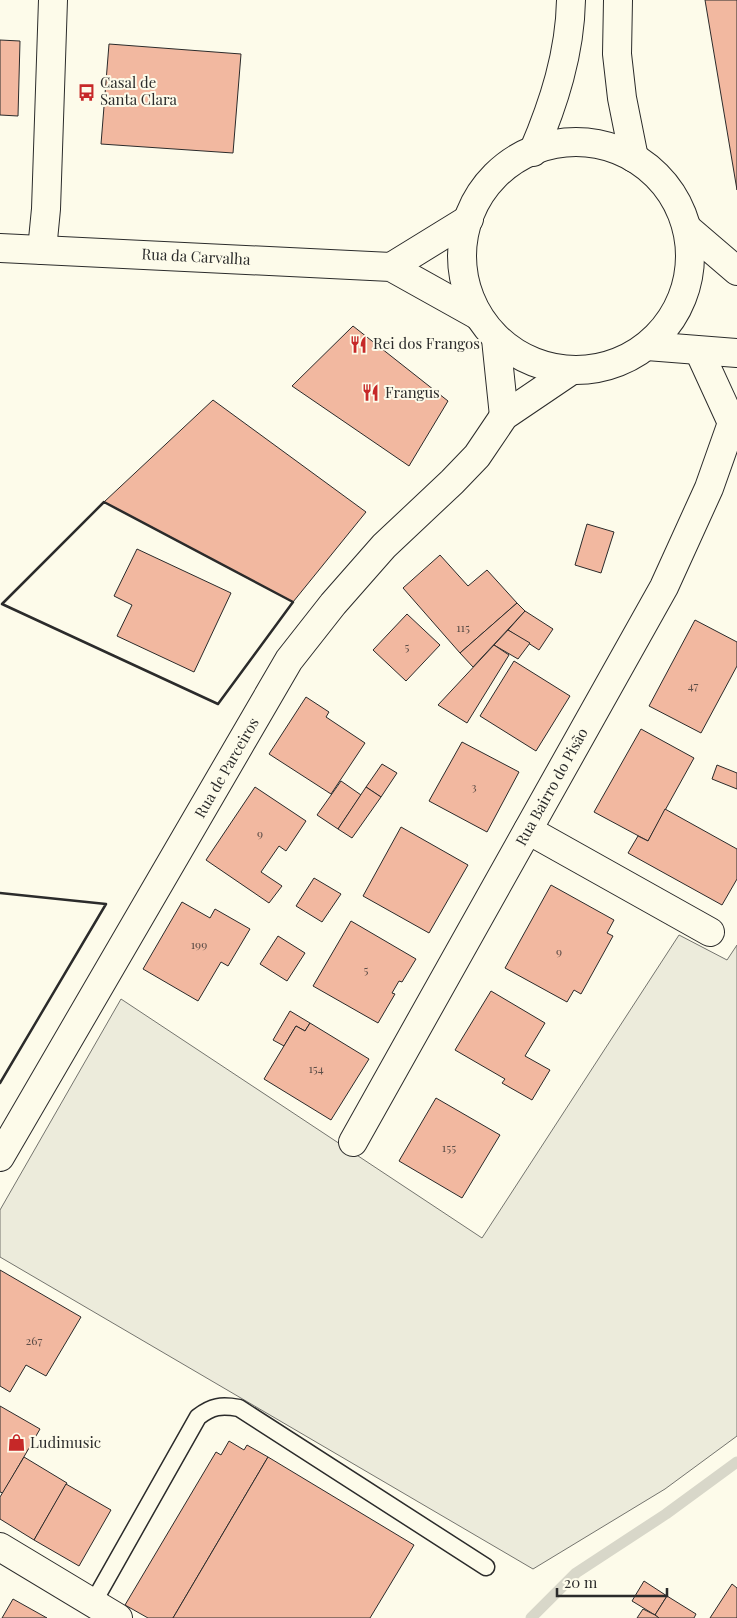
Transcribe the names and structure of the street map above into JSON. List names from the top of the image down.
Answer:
{
  "streets": {
    "main road": ["Rua da Carvalha", "Rua de Parceiros", "Rua Bairro do Pisão"]
  },
  "places": {
    "bus stop": ["Casal de Santa Clara"],
    "restaurant": ["Rei dos Frangos", "Frangus"],
    "shop": ["Ludimusic"]
  },
  "house_numbers": [
    "115",
    "5",
    "47",
    "3",
    "9",
    "199",
    "9",
    "5",
    "154",
    "155",
    "267"
  ],
  "scale_bar": "20 m"
}
